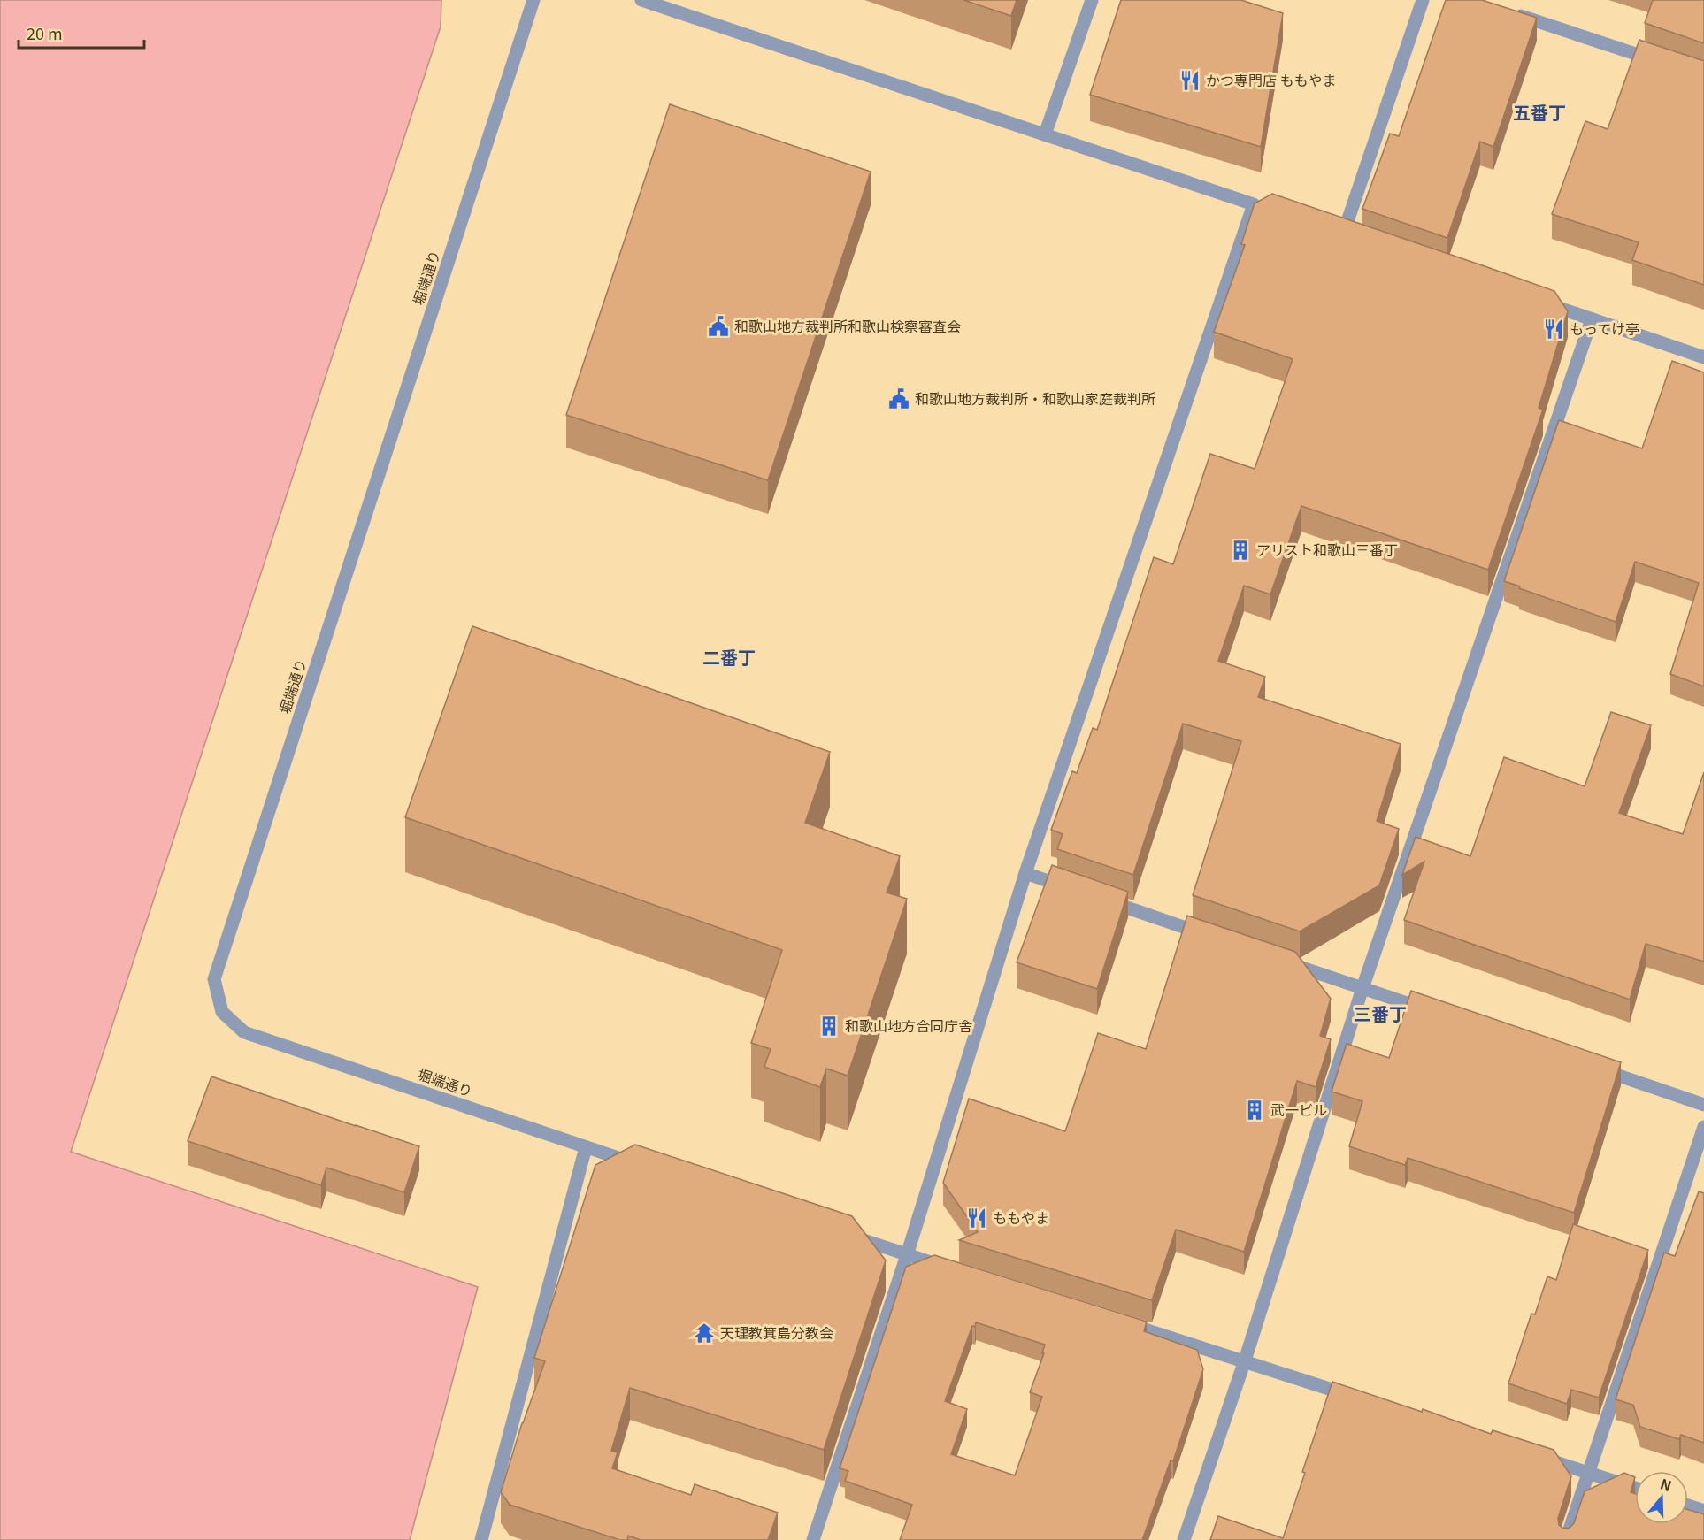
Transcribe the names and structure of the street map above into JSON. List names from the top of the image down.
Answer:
{
  "streets": {
    "street": ["堀端通り"]
  },
  "districts": ["五番丁", "二番丁", "三番丁"],
  "places": {
    "restaurant": ["かつ専門店 ももやま", "もってけ亭", "ももやま"],
    "public building": ["和歌山地方裁判所和歌山検察審査会", "和歌山地方裁判所・和歌山家庭裁判所"],
    "building": ["アリスト和歌山三番丁", "和歌山地方合同庁舎", "武一ビル"],
    "temple": ["天理教箕島分教会"]
  },
  "scale_bar": "20 m",
  "north": "top"
}
